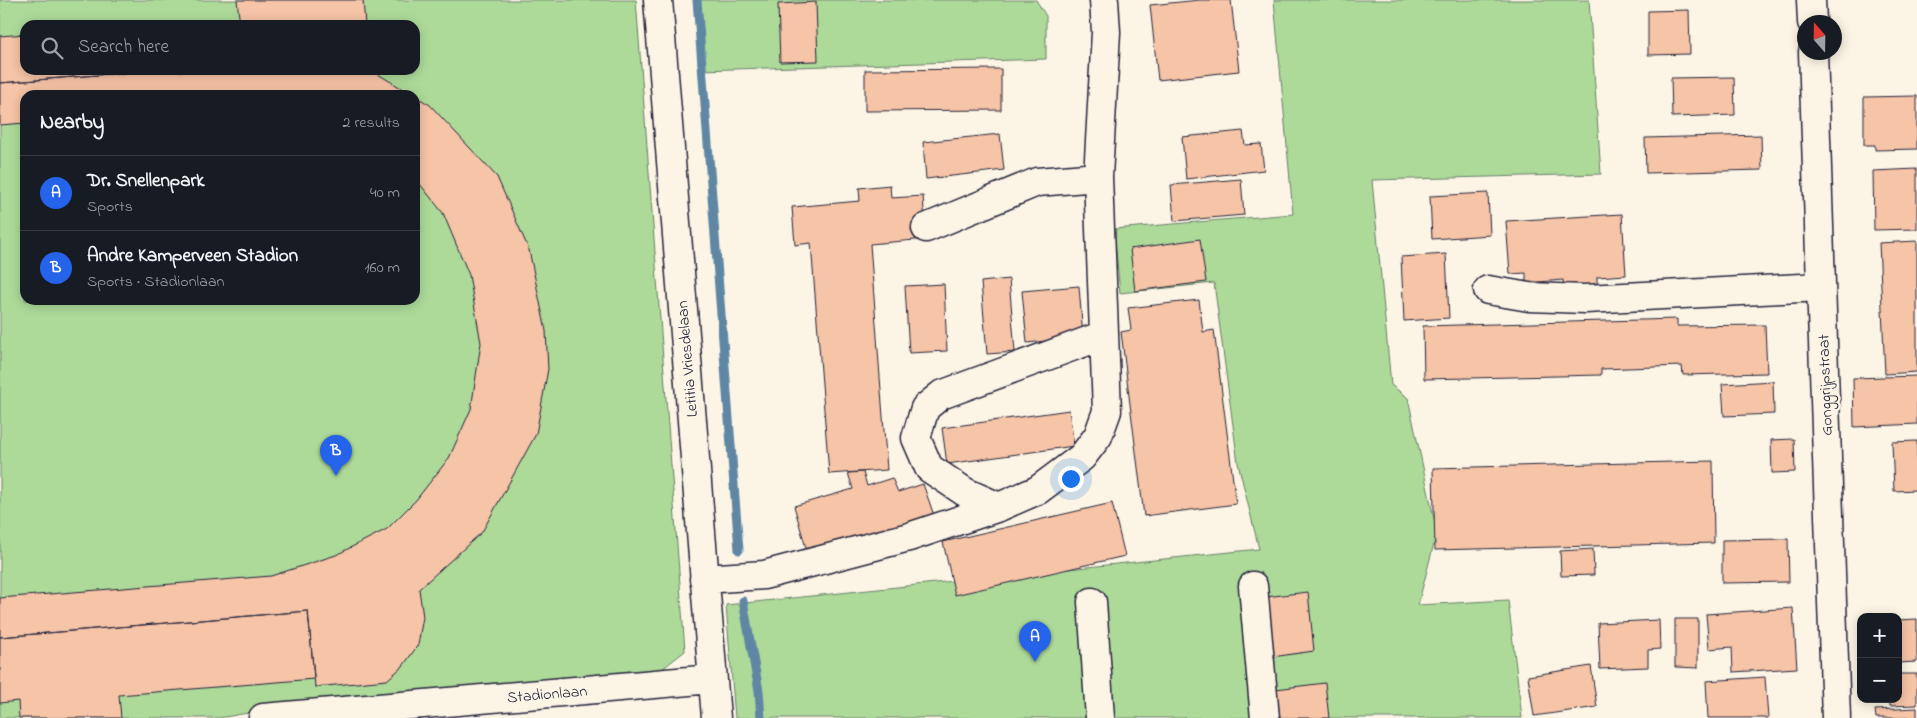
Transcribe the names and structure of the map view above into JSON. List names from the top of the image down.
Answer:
{
  "streets": {
    "street": ["Letitia Vriesdelaan", "Gonggrijpstraat", "Stadionlaan"]
  },
  "crossings": [
    ["Letitia Vriesdelaan", "Stadionlaan"]
  ],
  "north": "top",
  "page": {
    "search": "Search here",
    "heading": ["Nearby", "2 results"],
    "list": [
      {
        "mark": "A",
        "name": "Dr. Snellenpark",
        "note": "Sports",
        "value": "40 m"
      },
      {
        "mark": "B",
        "name": "Andre Kamperveen Stadion",
        "note": "Sports · Stadionlaan",
        "value": "160 m"
      }
    ],
    "pins": ["B", "A"],
    "map_buttons": ["+", "−"]
  }
}
